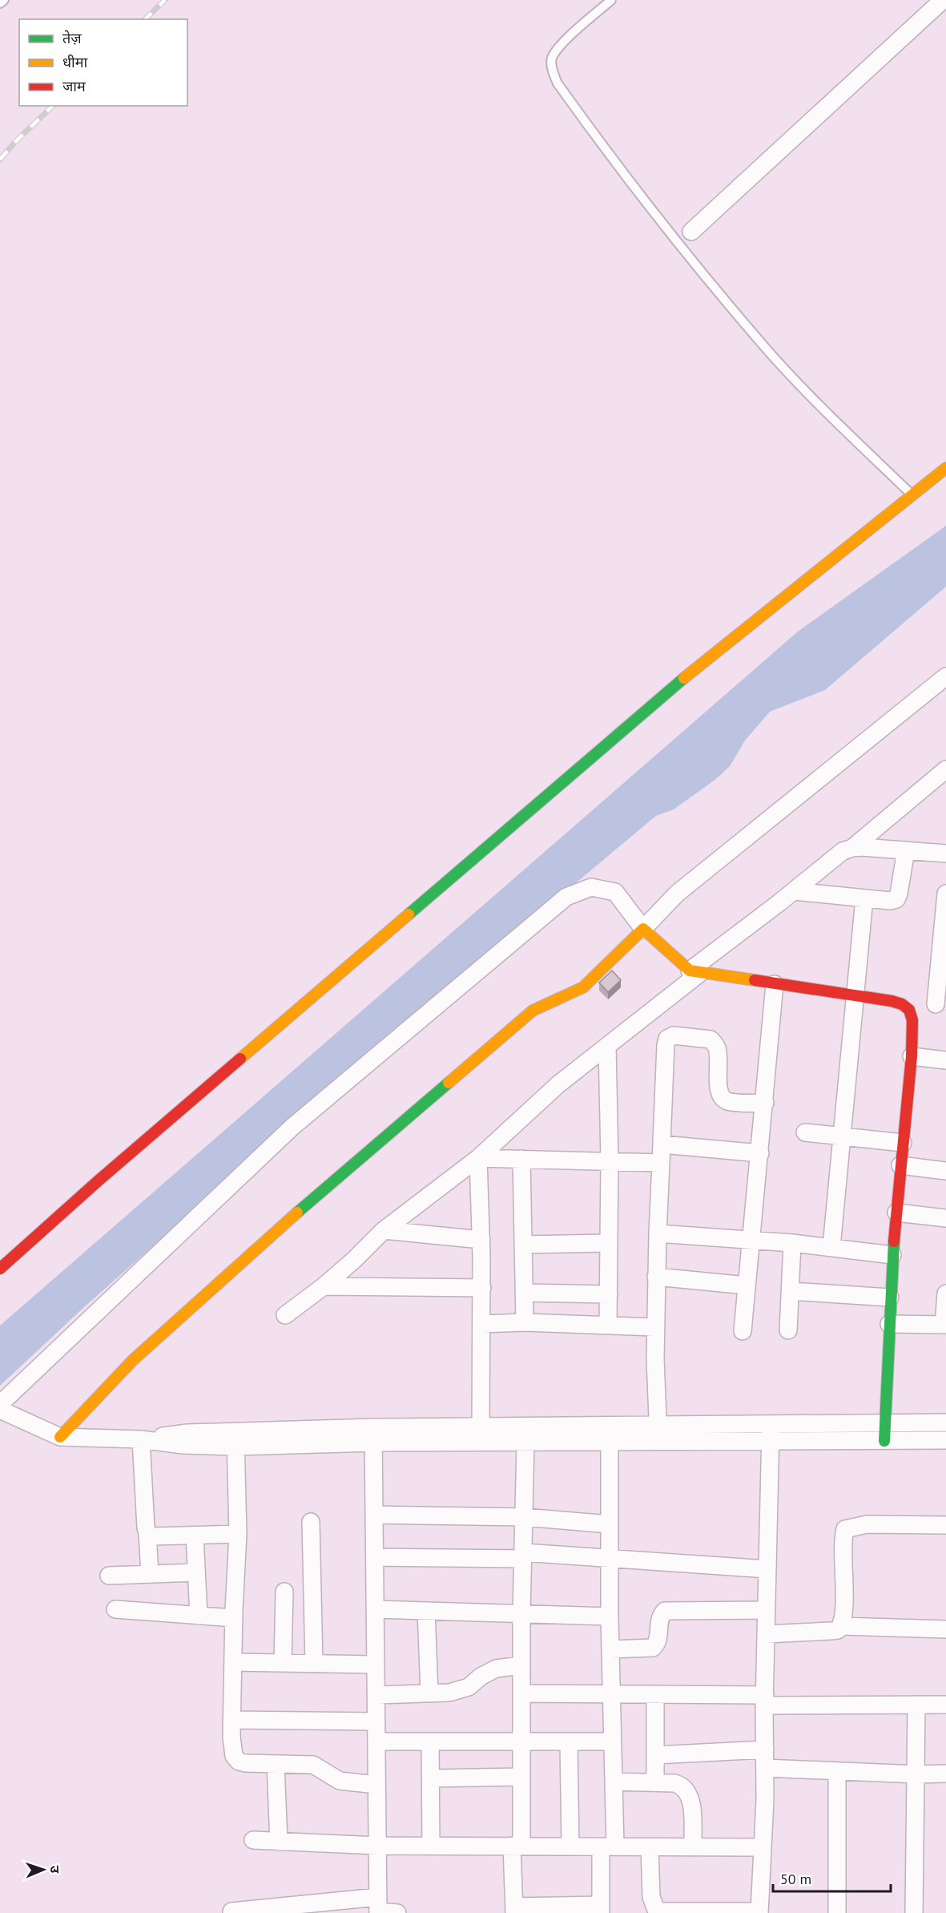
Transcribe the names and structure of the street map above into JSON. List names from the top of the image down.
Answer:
{
  "legend": ["तेज़", "धीमा", "जाम"],
  "scale_bar": "50 m",
  "north": "right"
}
